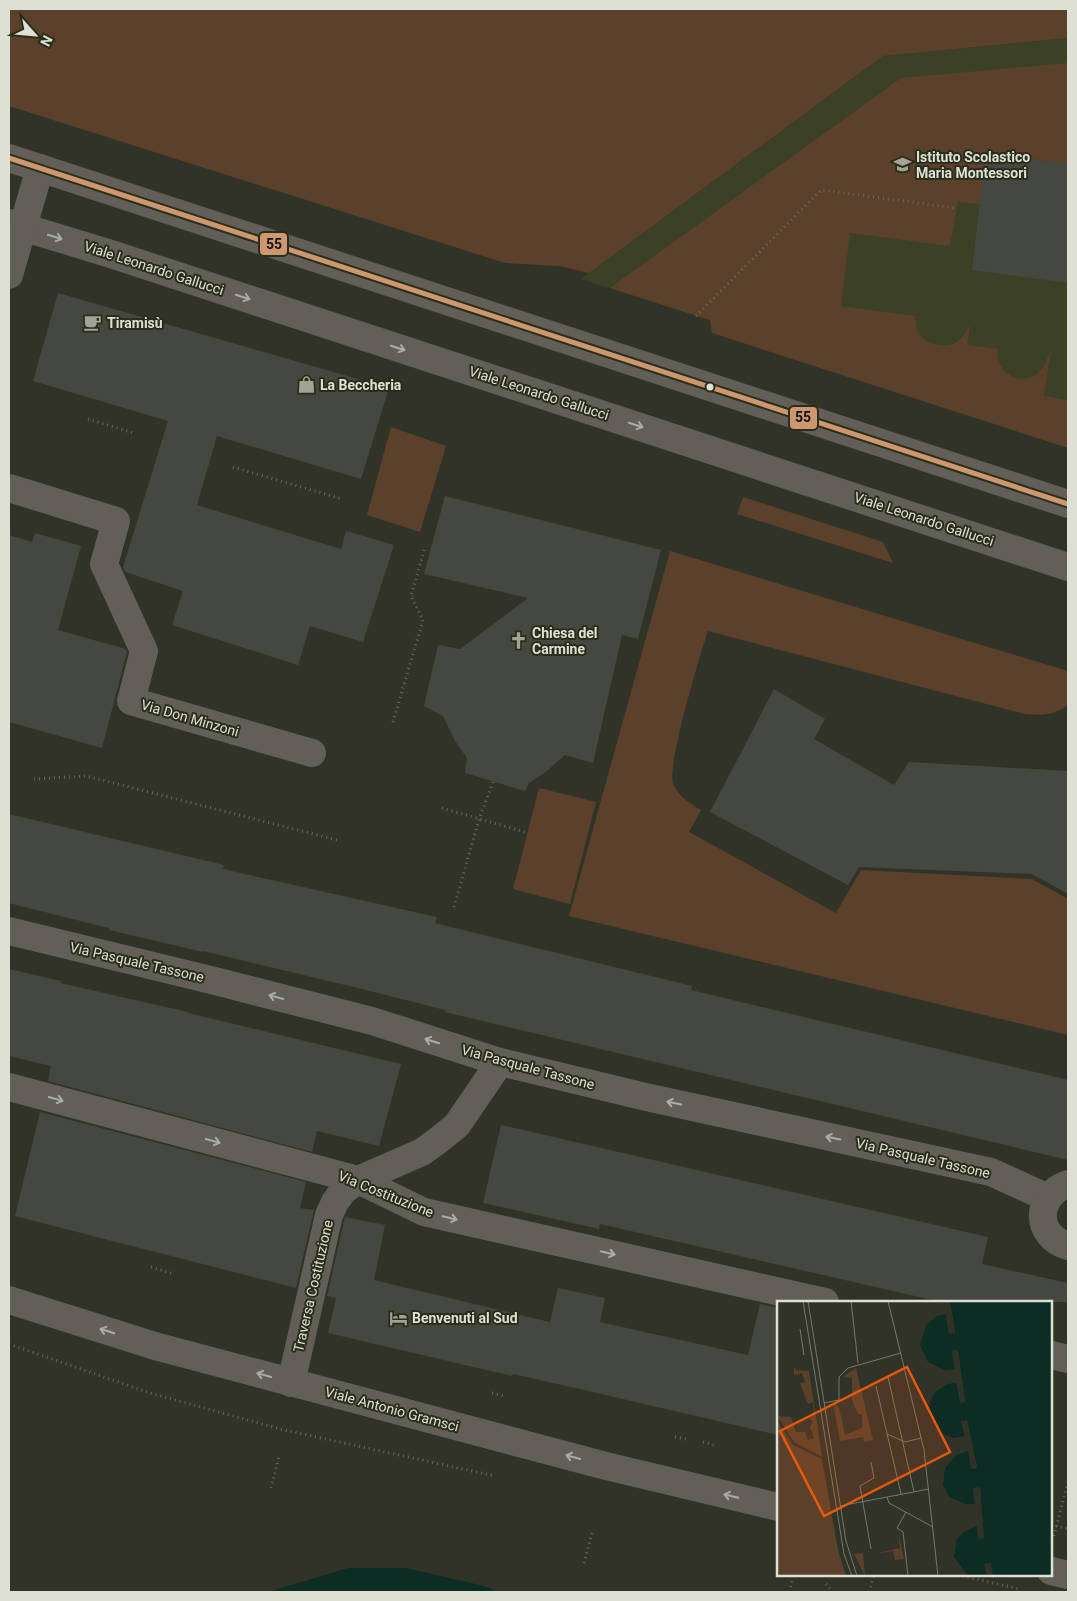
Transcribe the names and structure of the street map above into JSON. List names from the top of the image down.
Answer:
{
  "streets": {
    "street": [
      "Viale Leonardo Gallucci",
      "Via Don Minzoni",
      "Via Pasquale Tassone",
      "Via Costituzione",
      "Traversa Costituzione",
      "Viale Antonio Gramsci"
    ]
  },
  "crossings": [
    ["Via Pasquale Tassone", "Traversa Costituzione"],
    ["Via Costituzione", "Traversa Costituzione"],
    ["Traversa Costituzione", "Viale Antonio Gramsci"]
  ],
  "one_way": ["Via Pasquale Tassone", "Via Costituzione", "Viale Antonio Gramsci"],
  "places": {
    "school or university": ["Istituto Scolastico Maria Montessori"],
    "cafe": ["Tiramisù"],
    "shop": ["La Beccheria"],
    "church": ["Chiesa del Carmine"],
    "hotel": ["Benvenuti al Sud"]
  },
  "lines": ["transit line 55"],
  "north": "bottom right"
}
